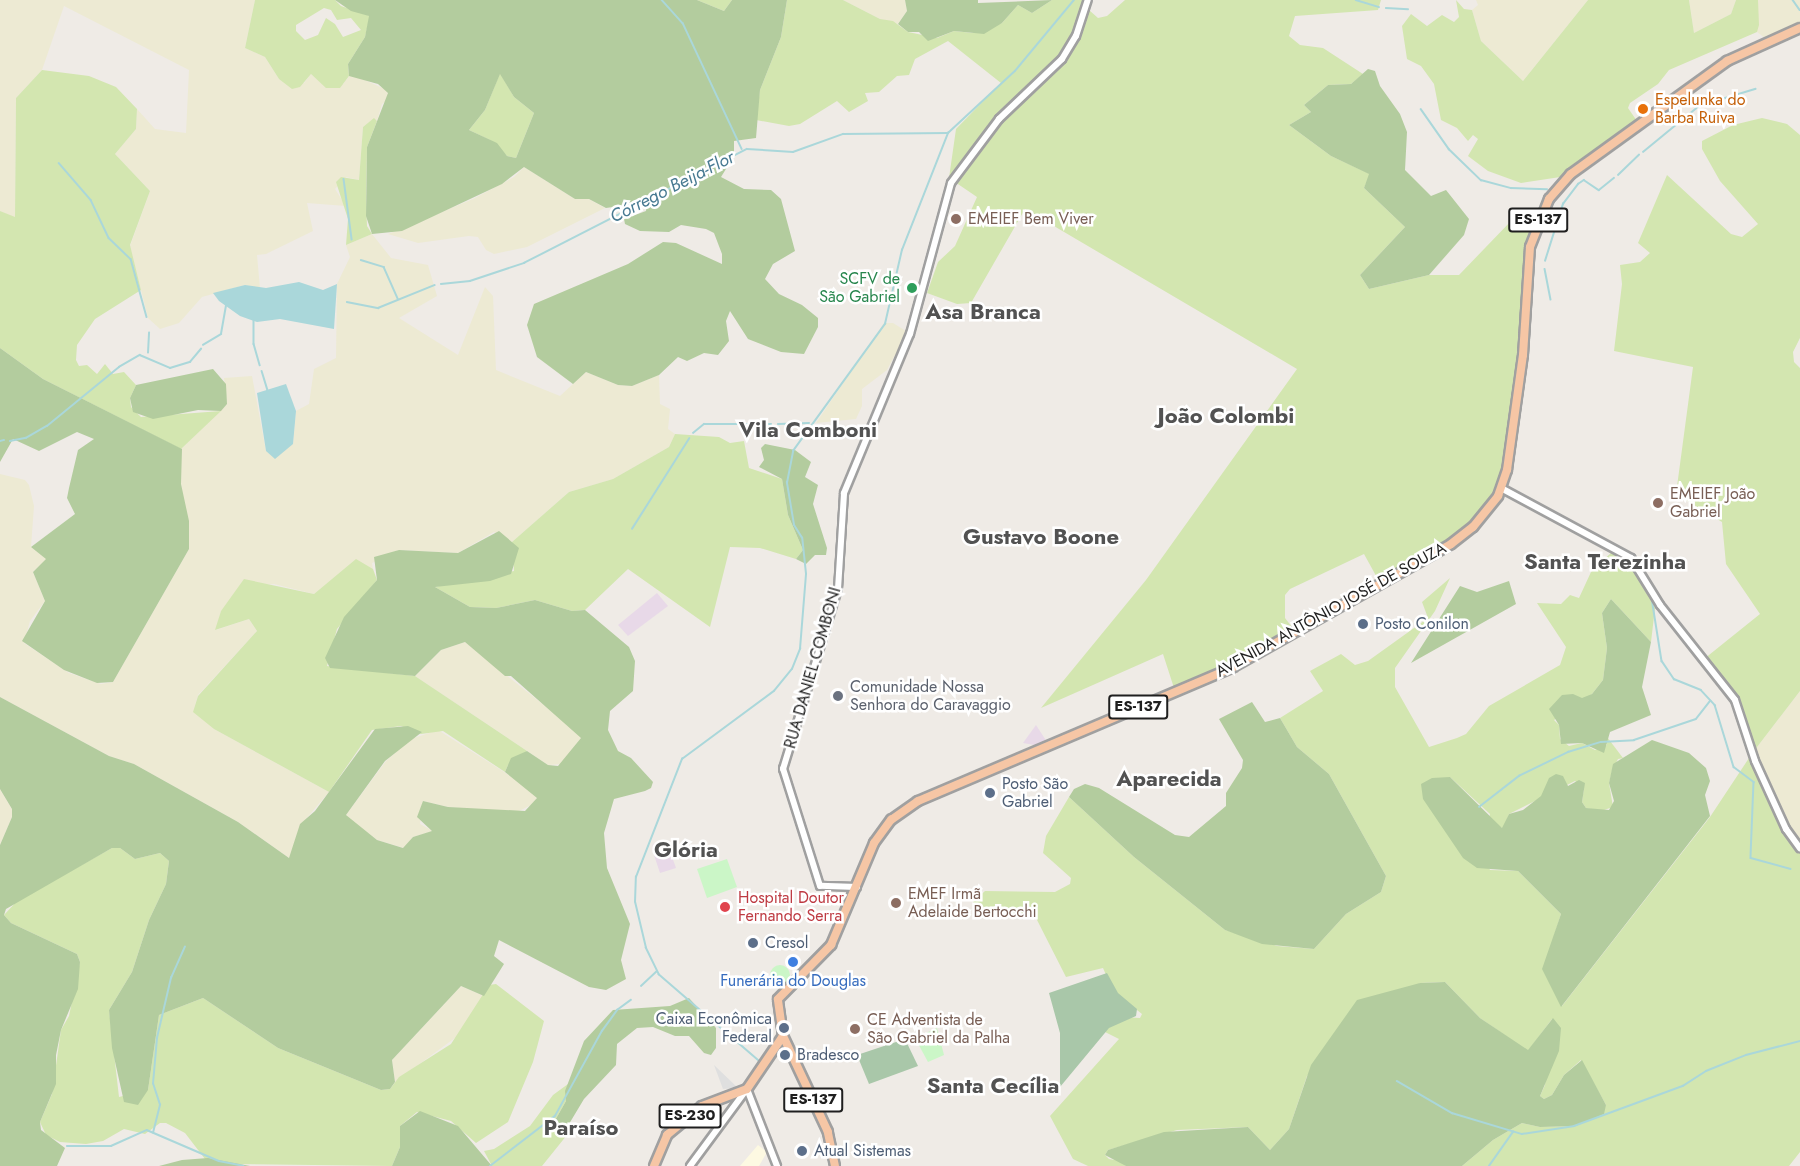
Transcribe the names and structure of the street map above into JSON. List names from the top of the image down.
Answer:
{
  "streets": {
    "main road": ["ES-137", "AVENIDA ANTÔNIO JOSÉ DE SOUZA", "ES-230"],
    "street": ["RUA DANIEL COMBONI"]
  },
  "crossings": [
    ["ES-137", "AVENIDA ANTÔNIO JOSÉ DE SOUZA"],
    ["AVENIDA ANTÔNIO JOSÉ DE SOUZA", "RUA DANIEL COMBONI"]
  ],
  "districts": [
    "Asa Branca",
    "João Colombi",
    "Vila Comboni",
    "Gustavo Boone",
    "Santa Terezinha",
    "Aparecida",
    "Glória",
    "Santa Cecília",
    "Paraíso"
  ],
  "water": ["Córrego Beija-Flor"],
  "places": [
    "Espelunka do Barba Ruiva",
    "EMEIEF Bem Viver",
    "SCFV de São Gabriel",
    "EMEIEF João Gabriel",
    "Posto Conilon",
    "Comunidade Nossa Senhora do Caravaggio",
    "Posto São Gabriel",
    "EMEF Irmã Adelaide Bertocchi",
    "Hospital Doutor Fernando Serra",
    "Cresol",
    "Funerária do Douglas",
    "Caixa Econômica Federal",
    "CE Adventista de São Gabriel da Palha",
    "Bradesco",
    "Atual Sistemas"
  ]
}
